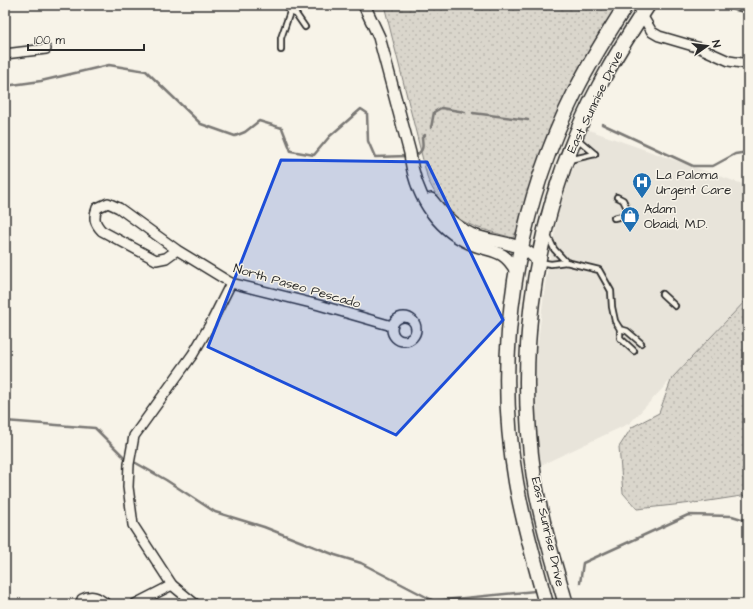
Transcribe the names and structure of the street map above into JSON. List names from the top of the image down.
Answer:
{
  "streets": {
    "main road": ["East Sunrise Drive"],
    "street": ["North Paseo Pescado"]
  },
  "places": {
    "hospital": ["La Paloma Urgent Care"],
    "shop": ["Adam Obaidi, M.D."]
  },
  "scale_bar": "100 m",
  "north": "right"
}
